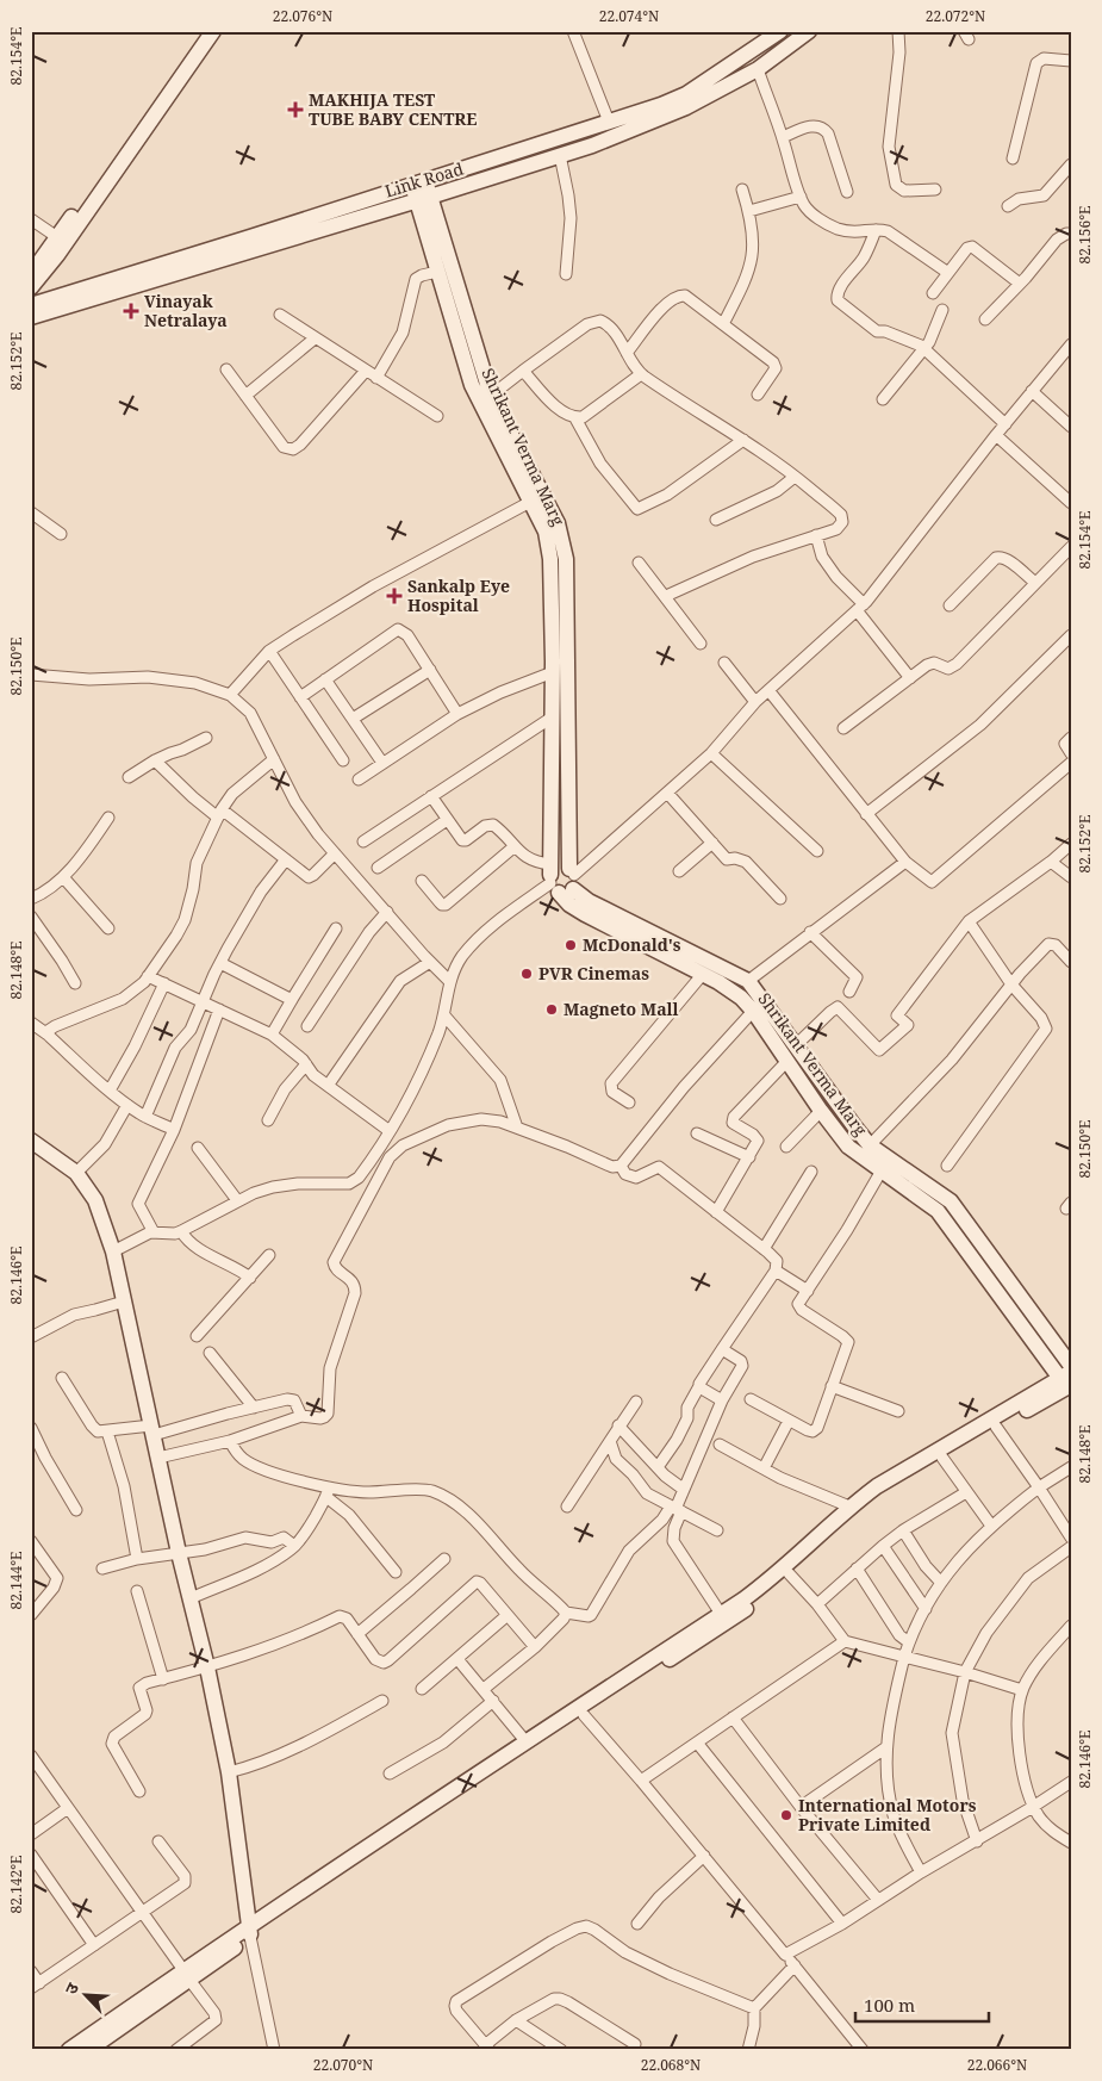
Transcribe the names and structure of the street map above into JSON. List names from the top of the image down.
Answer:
{
  "streets": {
    "street": ["Link Road", "Shrikant Verma Marg"]
  },
  "crossings": [
    ["Link Road", "Shrikant Verma Marg"]
  ],
  "places": {
    "health": ["MAKHIJA TEST TUBE BABY CENTRE", "Vinayak Netralaya", "Sankalp Eye Hospital"],
    "other": [
      "McDonald's",
      "PVR Cinemas",
      "Magneto Mall",
      "International Motors Private Limited"
    ]
  },
  "scale_bar": "100 m",
  "north": "top left",
  "coordinates": [
    "22.076°N",
    "22.074°N",
    "22.072°N",
    "82.154°E",
    "82.156°E",
    "82.152°E",
    "82.150°E",
    "82.148°E",
    "82.146°E",
    "82.144°E",
    "82.142°E",
    "22.070°N",
    "22.068°N",
    "22.066°N"
  ]
}
